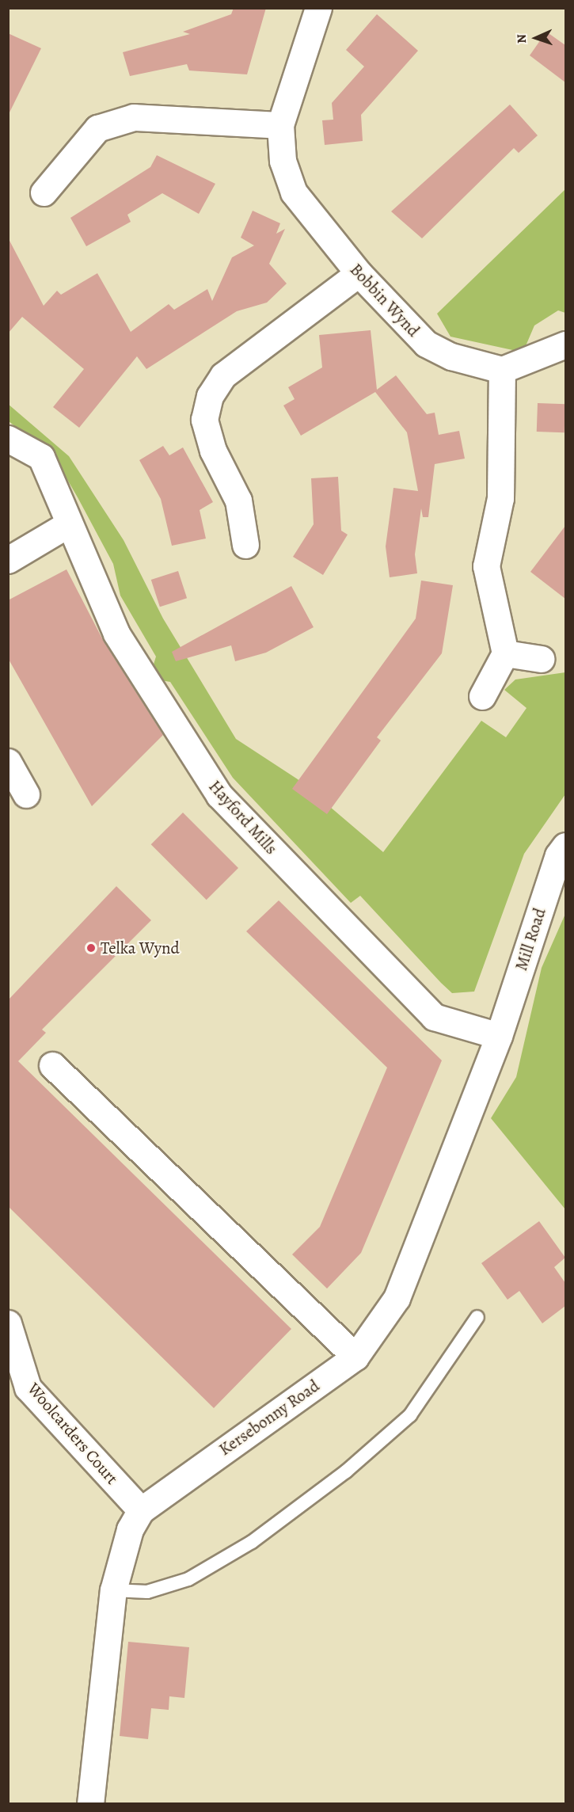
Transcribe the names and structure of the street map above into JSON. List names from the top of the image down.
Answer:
{
  "streets": {
    "street": [
      "Bobbin Wynd",
      "Hayford Mills",
      "Mill Road",
      "Kersebonny Road",
      "Woolcarders Court"
    ]
  },
  "crossings": [
    ["Hayford Mills", "Mill Road"],
    ["Hayford Mills", "Kersebonny Road"],
    ["Mill Road", "Kersebonny Road"],
    ["Kersebonny Road", "Woolcarders Court"]
  ],
  "places": ["Telka Wynd"],
  "north": "left"
}
